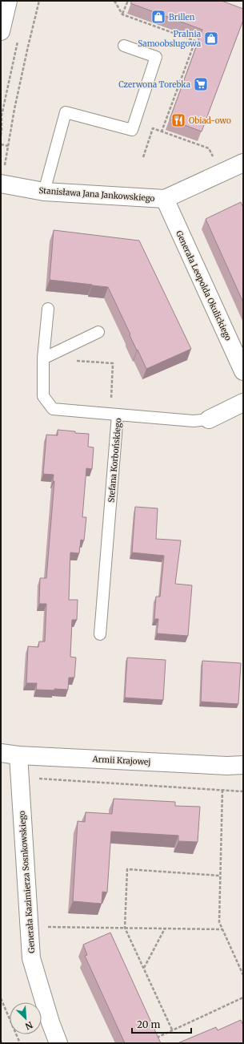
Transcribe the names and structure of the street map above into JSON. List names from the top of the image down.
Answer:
{
  "streets": {
    "street": [
      "Stanisława Jana Jankowskiego",
      "Generała Leopolda Okulickiego",
      "Stefana Korbońskiego",
      "Armii Krajowej",
      "Generała Kazimierza Sosnkowskiego"
    ]
  },
  "crossings": [
    ["Stanisława Jana Jankowskiego", "Generała Leopolda Okulickiego"],
    ["Armii Krajowej", "Generała Kazimierza Sosnkowskiego"]
  ],
  "places": {
    "shop": ["Brillen", "Pralnia Samoobslugowa"],
    "supermarket": ["Czerwona Torebka"],
    "restaurant": ["Obiad-owo"]
  },
  "scale_bar": "20 m",
  "north": "bottom right"
}
